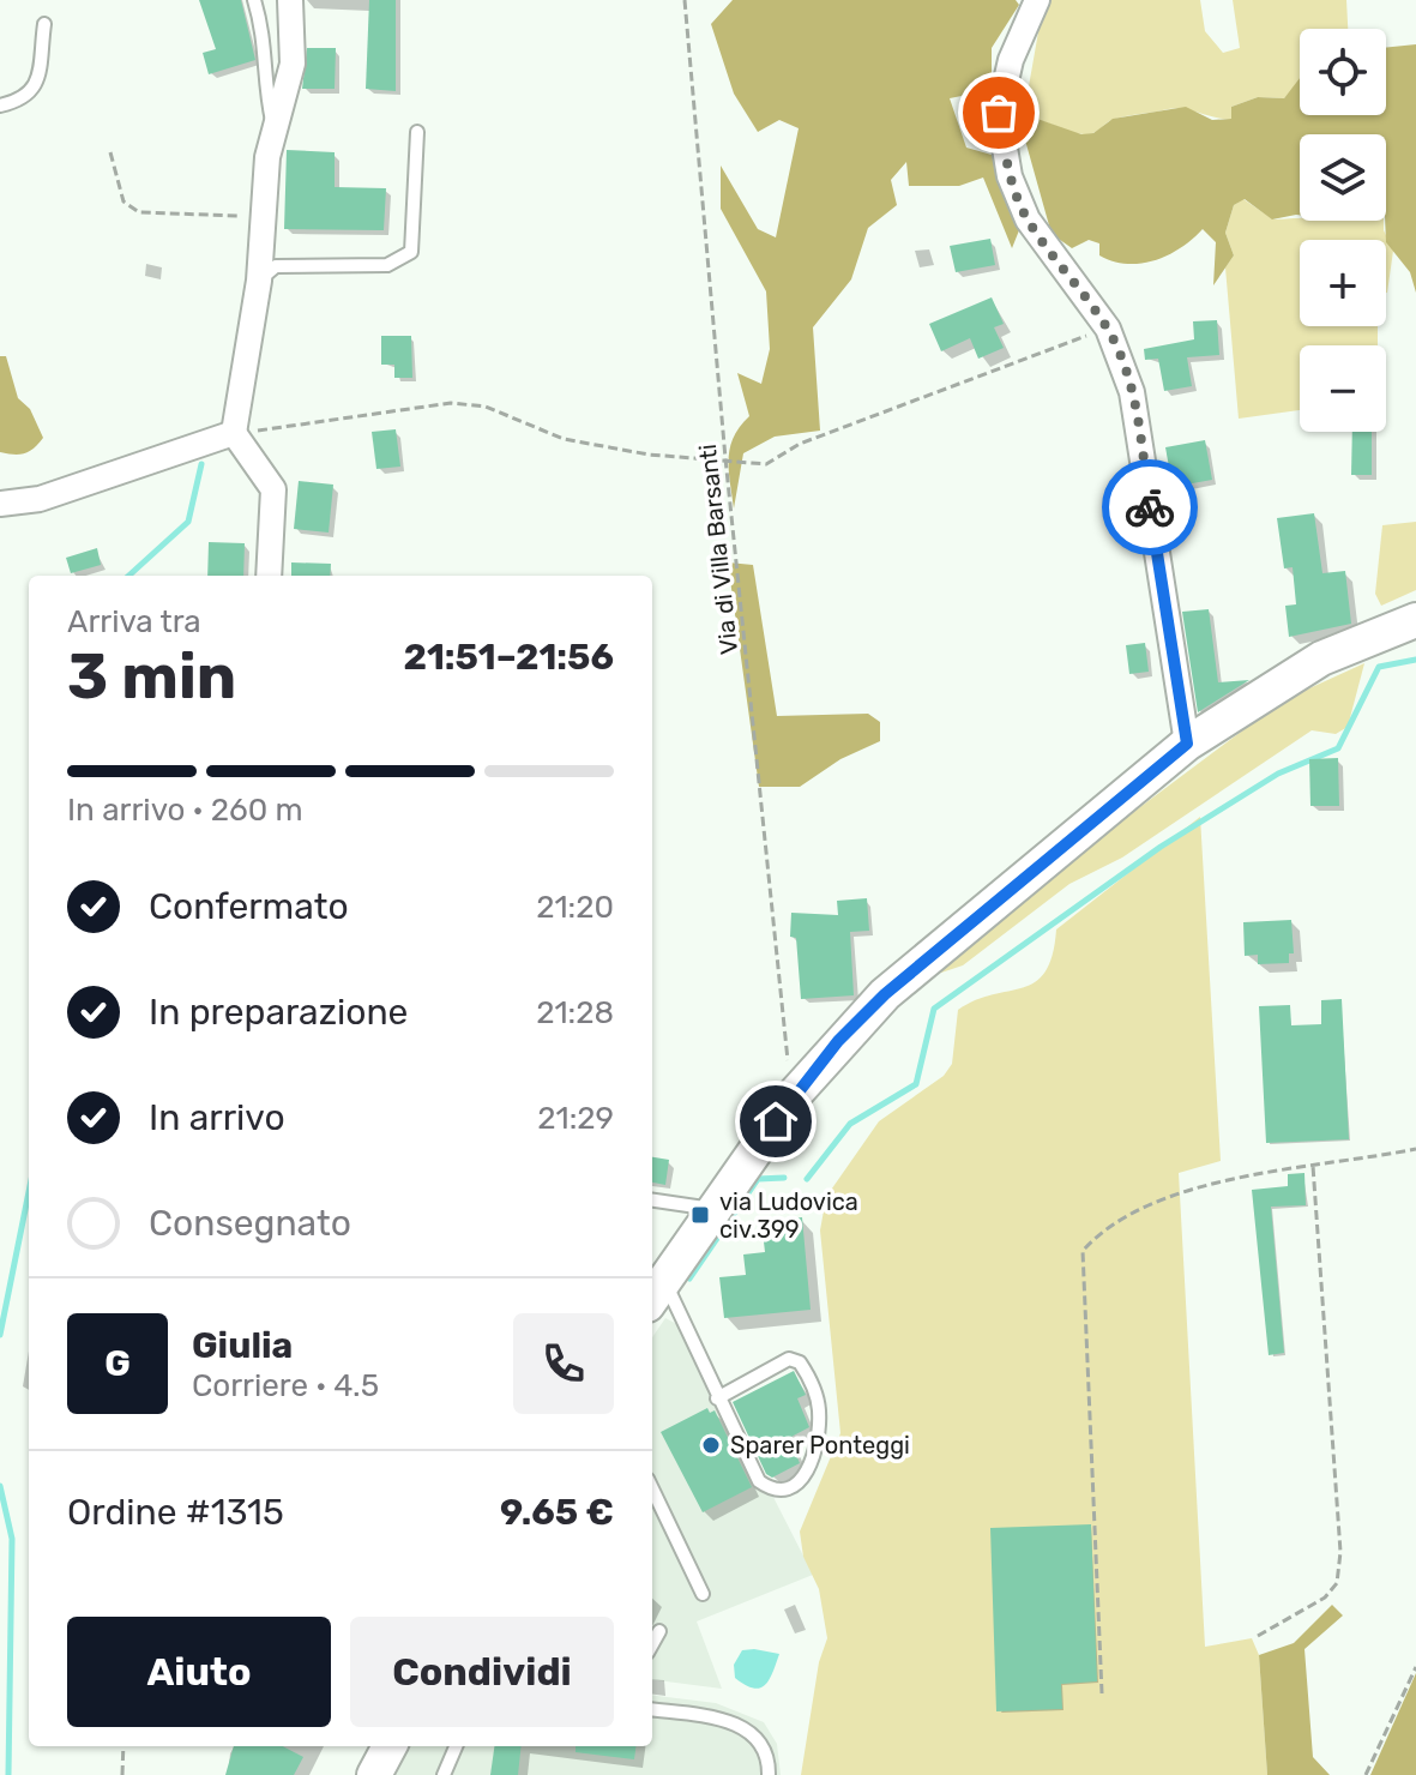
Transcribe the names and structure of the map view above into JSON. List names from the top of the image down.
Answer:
{
  "streets": {
    "path": ["Via di Villa Barsanti"]
  },
  "places": {
    "transit": ["via Ludovica civ.399"],
    "other": ["Sparer Ponteggi"]
  },
  "page": {
    "map_buttons": ["+", "−"],
    "heading": ["3 min", "Arriva tra", "21:51–21:56"],
    "panel": [
      "Giulia",
      "Corriere · 4.5",
      "Ordine #1315",
      "9.65 €"
    ],
    "bar": "In arrivo · 260 m",
    "list": [
      ["Confermato", "21:20"],
      ["In preparazione", "21:28"],
      ["In arrivo", "21:29"],
      "Consegnato"
    ],
    "round": "G",
    "buttons": ["Aiuto", "Condividi"]
  }
}
